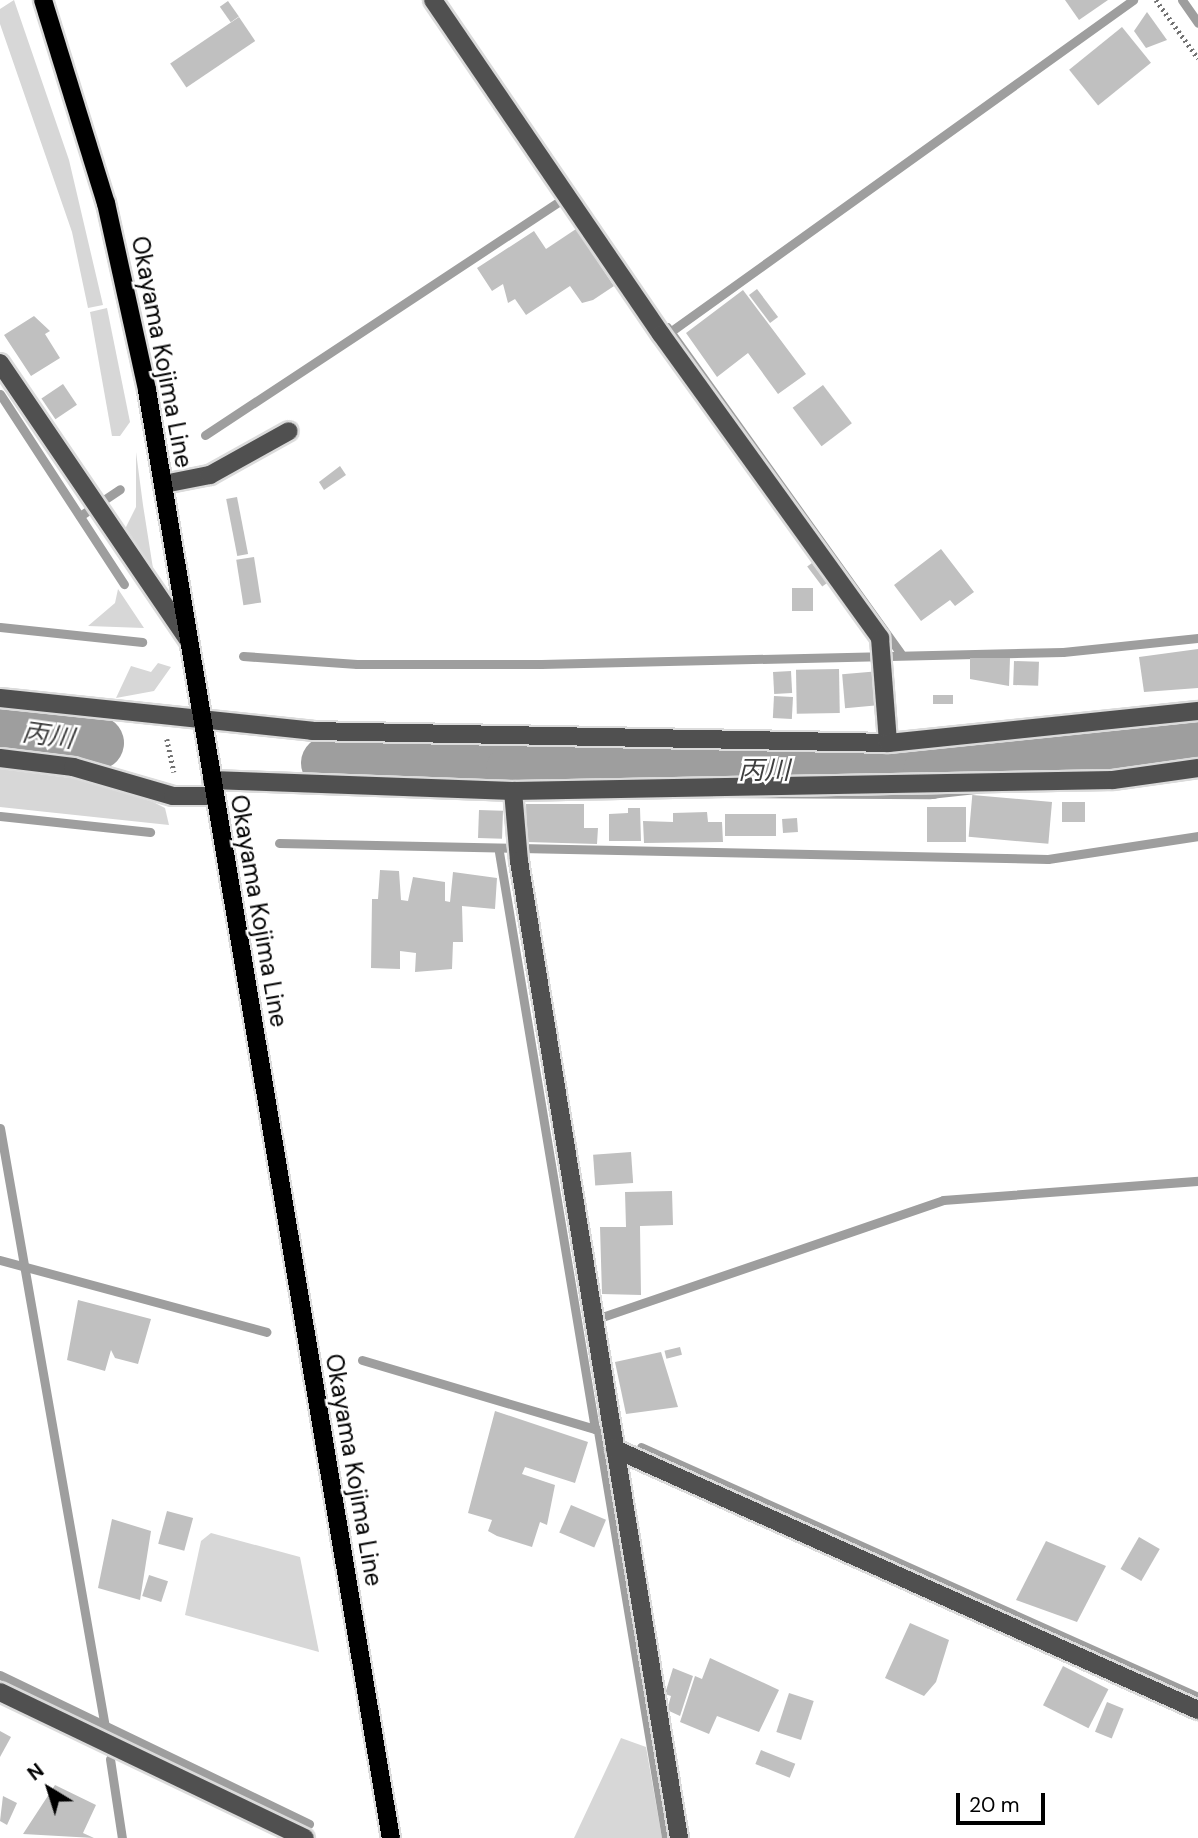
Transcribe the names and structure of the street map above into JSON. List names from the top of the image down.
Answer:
{
  "streets": {
    "main road": ["Okayama Kojima Line"]
  },
  "water": ["丙川"],
  "scale_bar": "20 m",
  "north": "top left"
}
